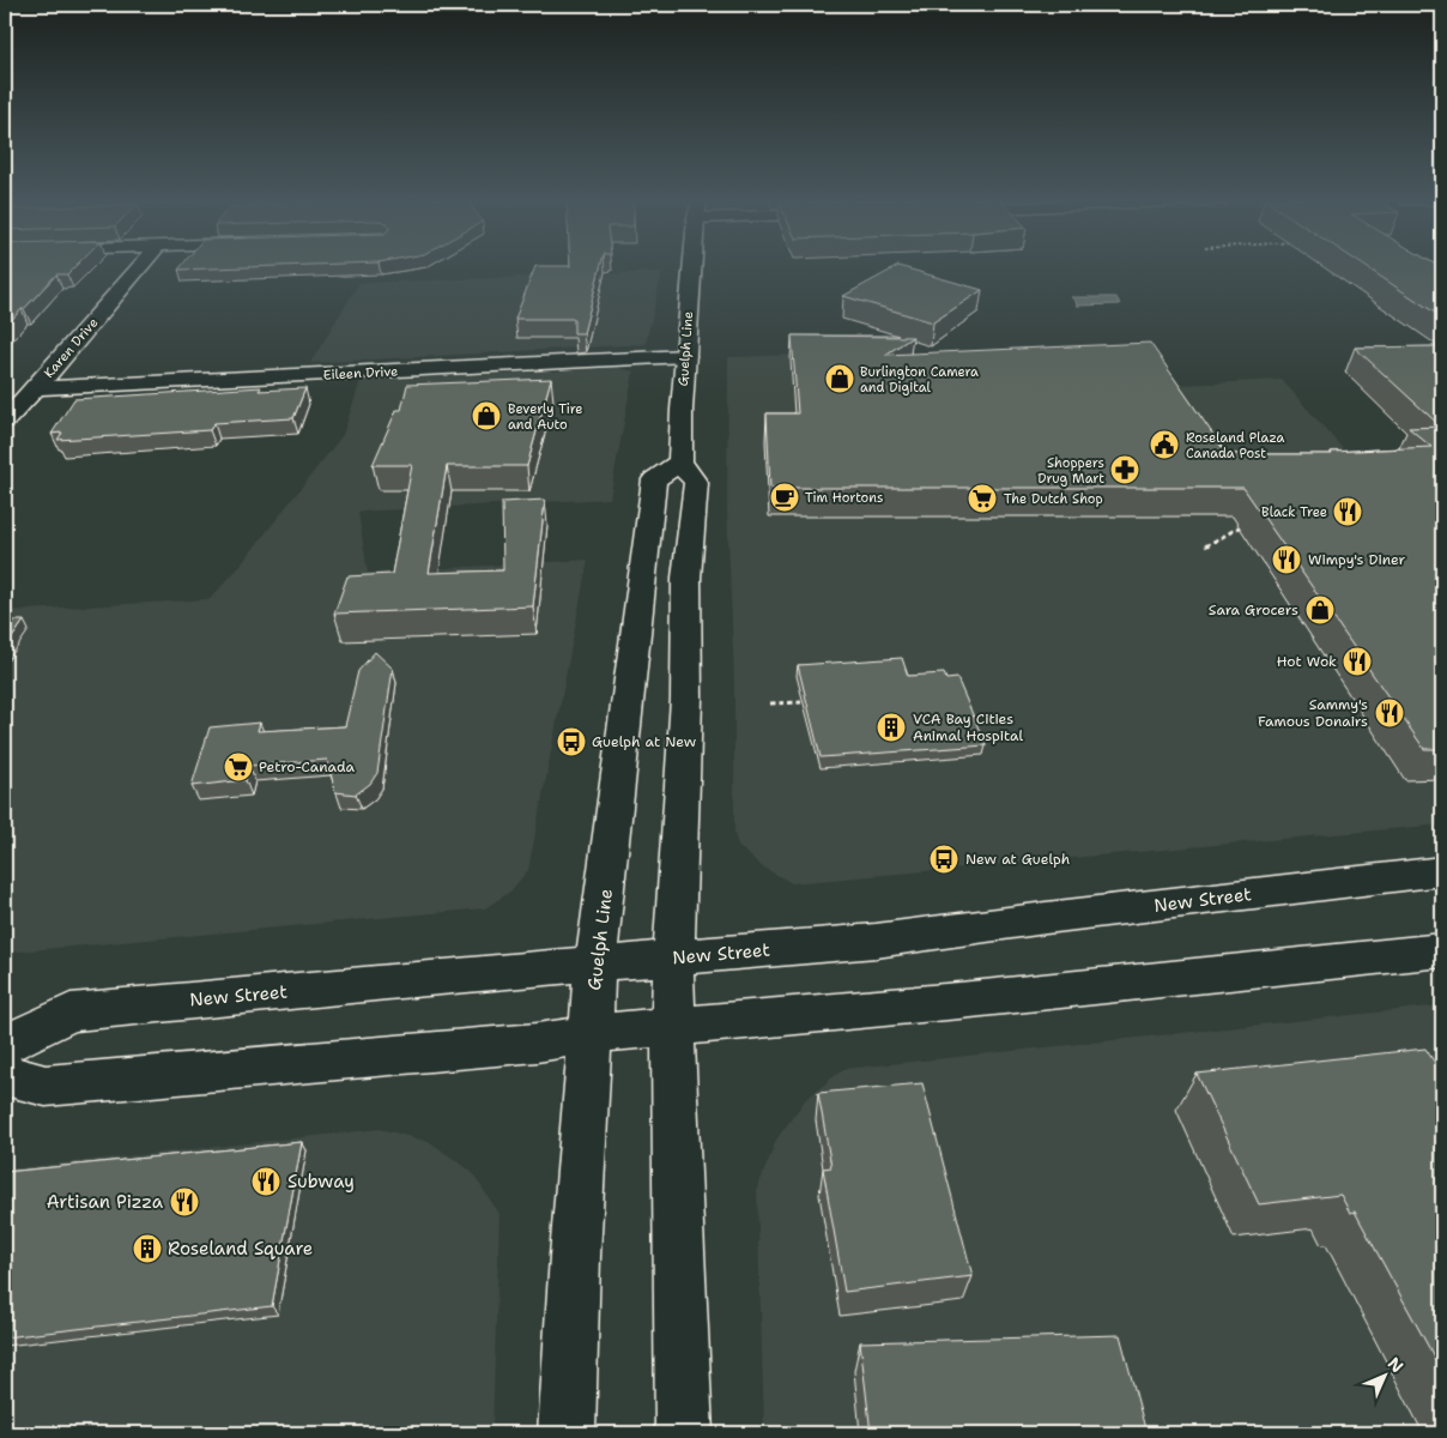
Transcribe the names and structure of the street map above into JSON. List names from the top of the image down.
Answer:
{
  "streets": {
    "main road": [
      "Karen Drive",
      "Guelph Line",
      "Eileen Drive",
      "New Street"
    ]
  },
  "crossings": [
    ["Karen Drive", "Eileen Drive"],
    ["Guelph Line", "Eileen Drive"],
    ["Guelph Line", "New Street"]
  ],
  "places": {
    "shop": ["Burlington Camera and Digital", "Beverly Tire and Auto", "Sara Grocers"],
    "public building": ["Roseland Plaza Canada Post"],
    "pharmacy": ["Shoppers Drug Mart"],
    "cafe": ["Tim Hortons"],
    "supermarket": ["The Dutch Shop", "Petro-Canada"],
    "restaurant": [
      "Black Tree",
      "Wimpy's Diner",
      "Hot Wok",
      "Sammy's Famous Donairs",
      "Subway",
      "Artisan Pizza"
    ],
    "building": ["VCA Bay Cities Animal Hospital", "Roseland Square"],
    "bus stop": ["Guelph at New", "New at Guelph"]
  },
  "north": "top right"
}
